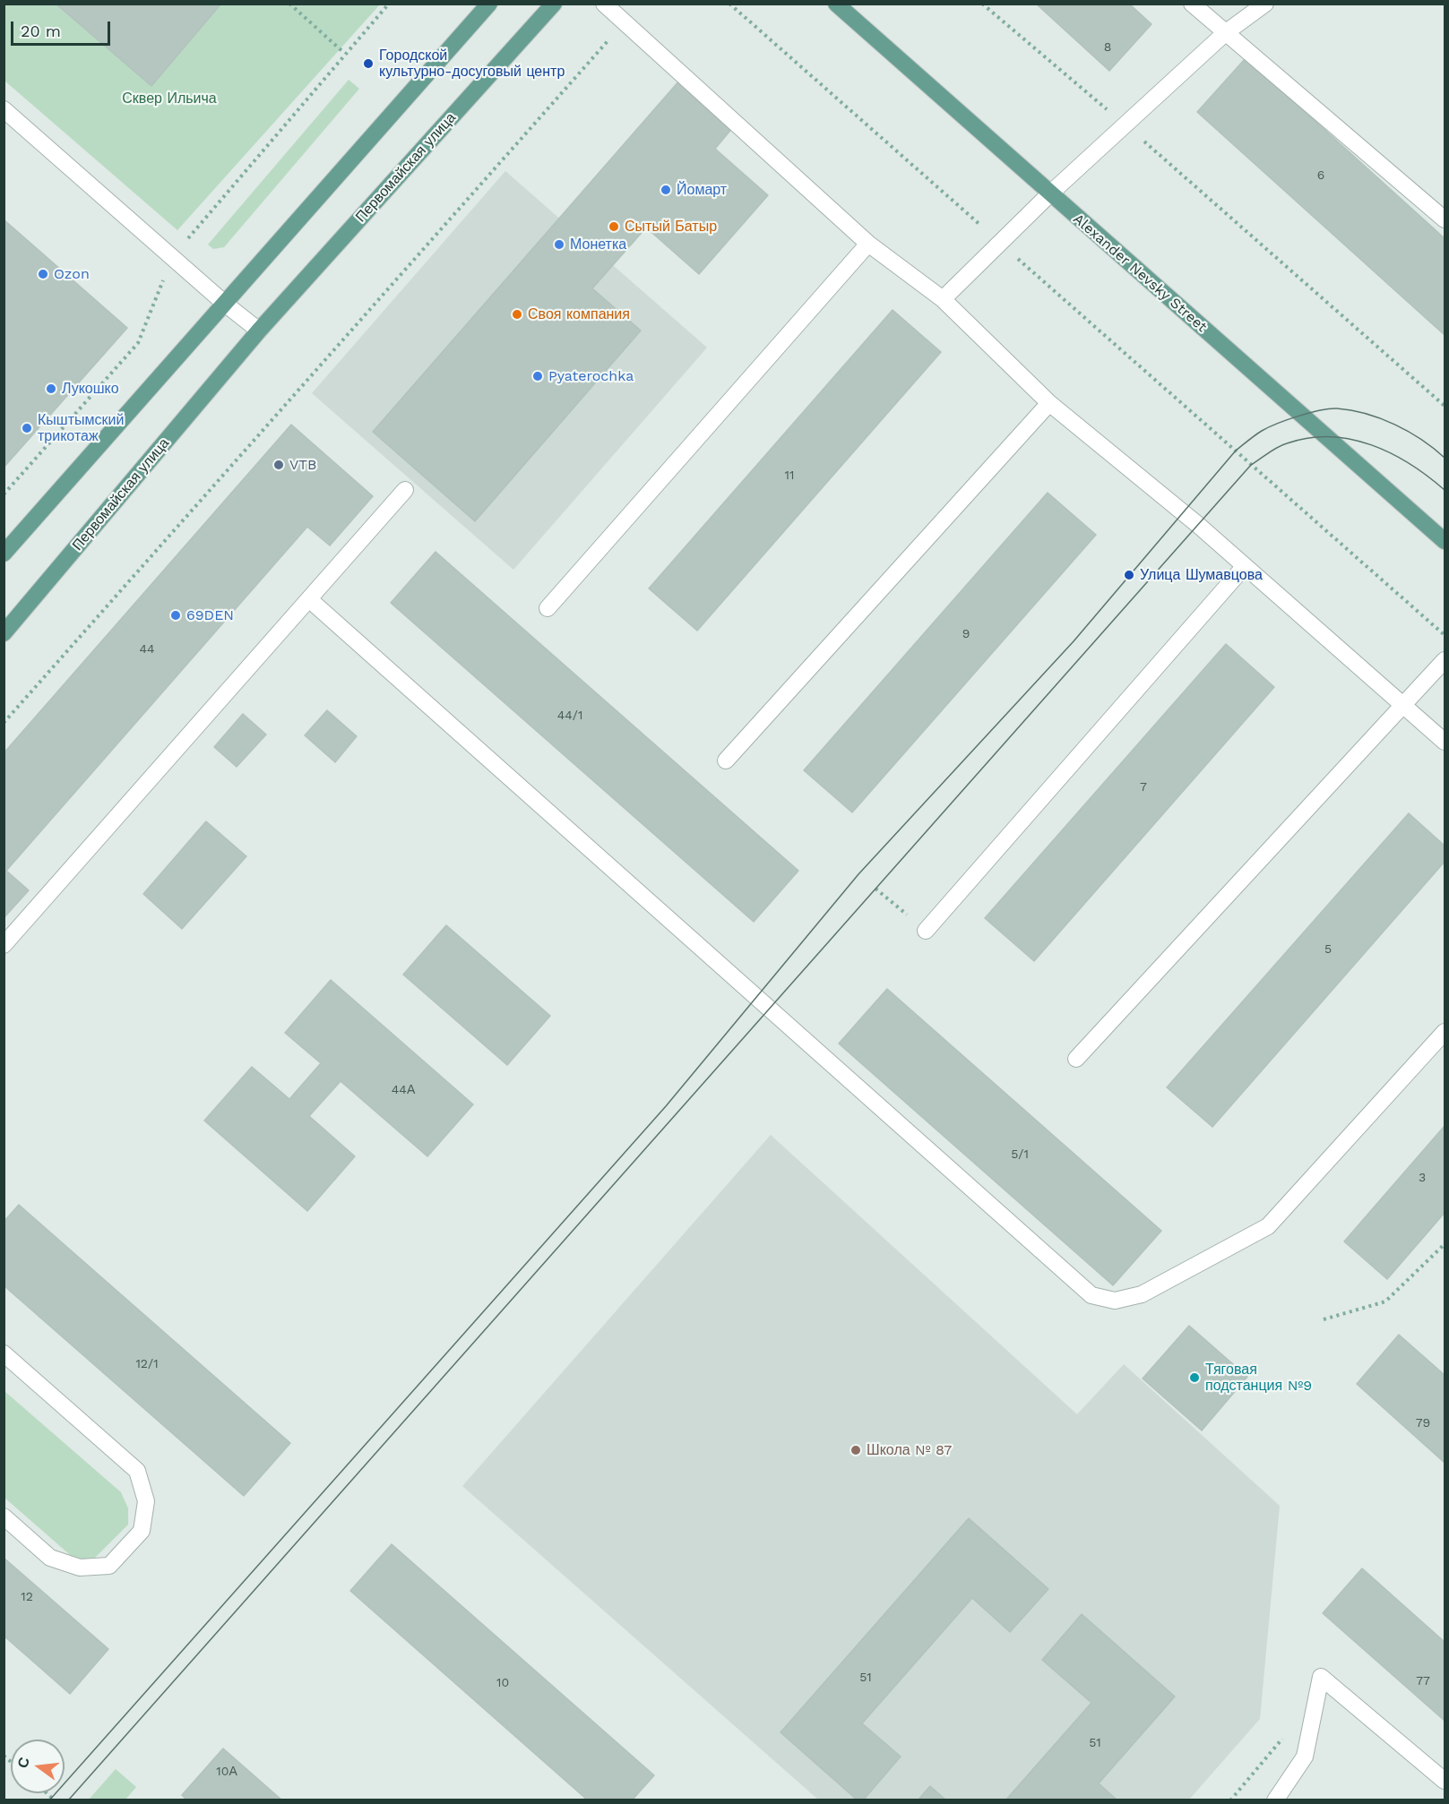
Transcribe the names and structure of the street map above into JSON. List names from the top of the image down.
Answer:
{
  "streets": {
    "main road": ["Первомайская улица", "Alexander Nevsky Street"]
  },
  "parks": ["Сквер Ильича"],
  "places": [
    "Городской культурно-досуговый центр",
    "Йомарт",
    "Сытый Батыр",
    "Монетка",
    "Ozon",
    "Своя компания",
    "Pyaterochka",
    "Лукошко",
    "Кыштымский трикотаж",
    "VTB",
    "Улица Шумавцова",
    "69DEN",
    "Тяговая подстанция №9",
    "Школа № 87"
  ],
  "house_numbers": [
    "8",
    "6",
    "11",
    "9",
    "44",
    "44/1",
    "7",
    "5",
    "44А",
    "5/1",
    "3",
    "12/1",
    "79",
    "12",
    "51",
    "77",
    "10",
    "51",
    "10А"
  ],
  "scale_bar": "20 m",
  "north": "left"
}
